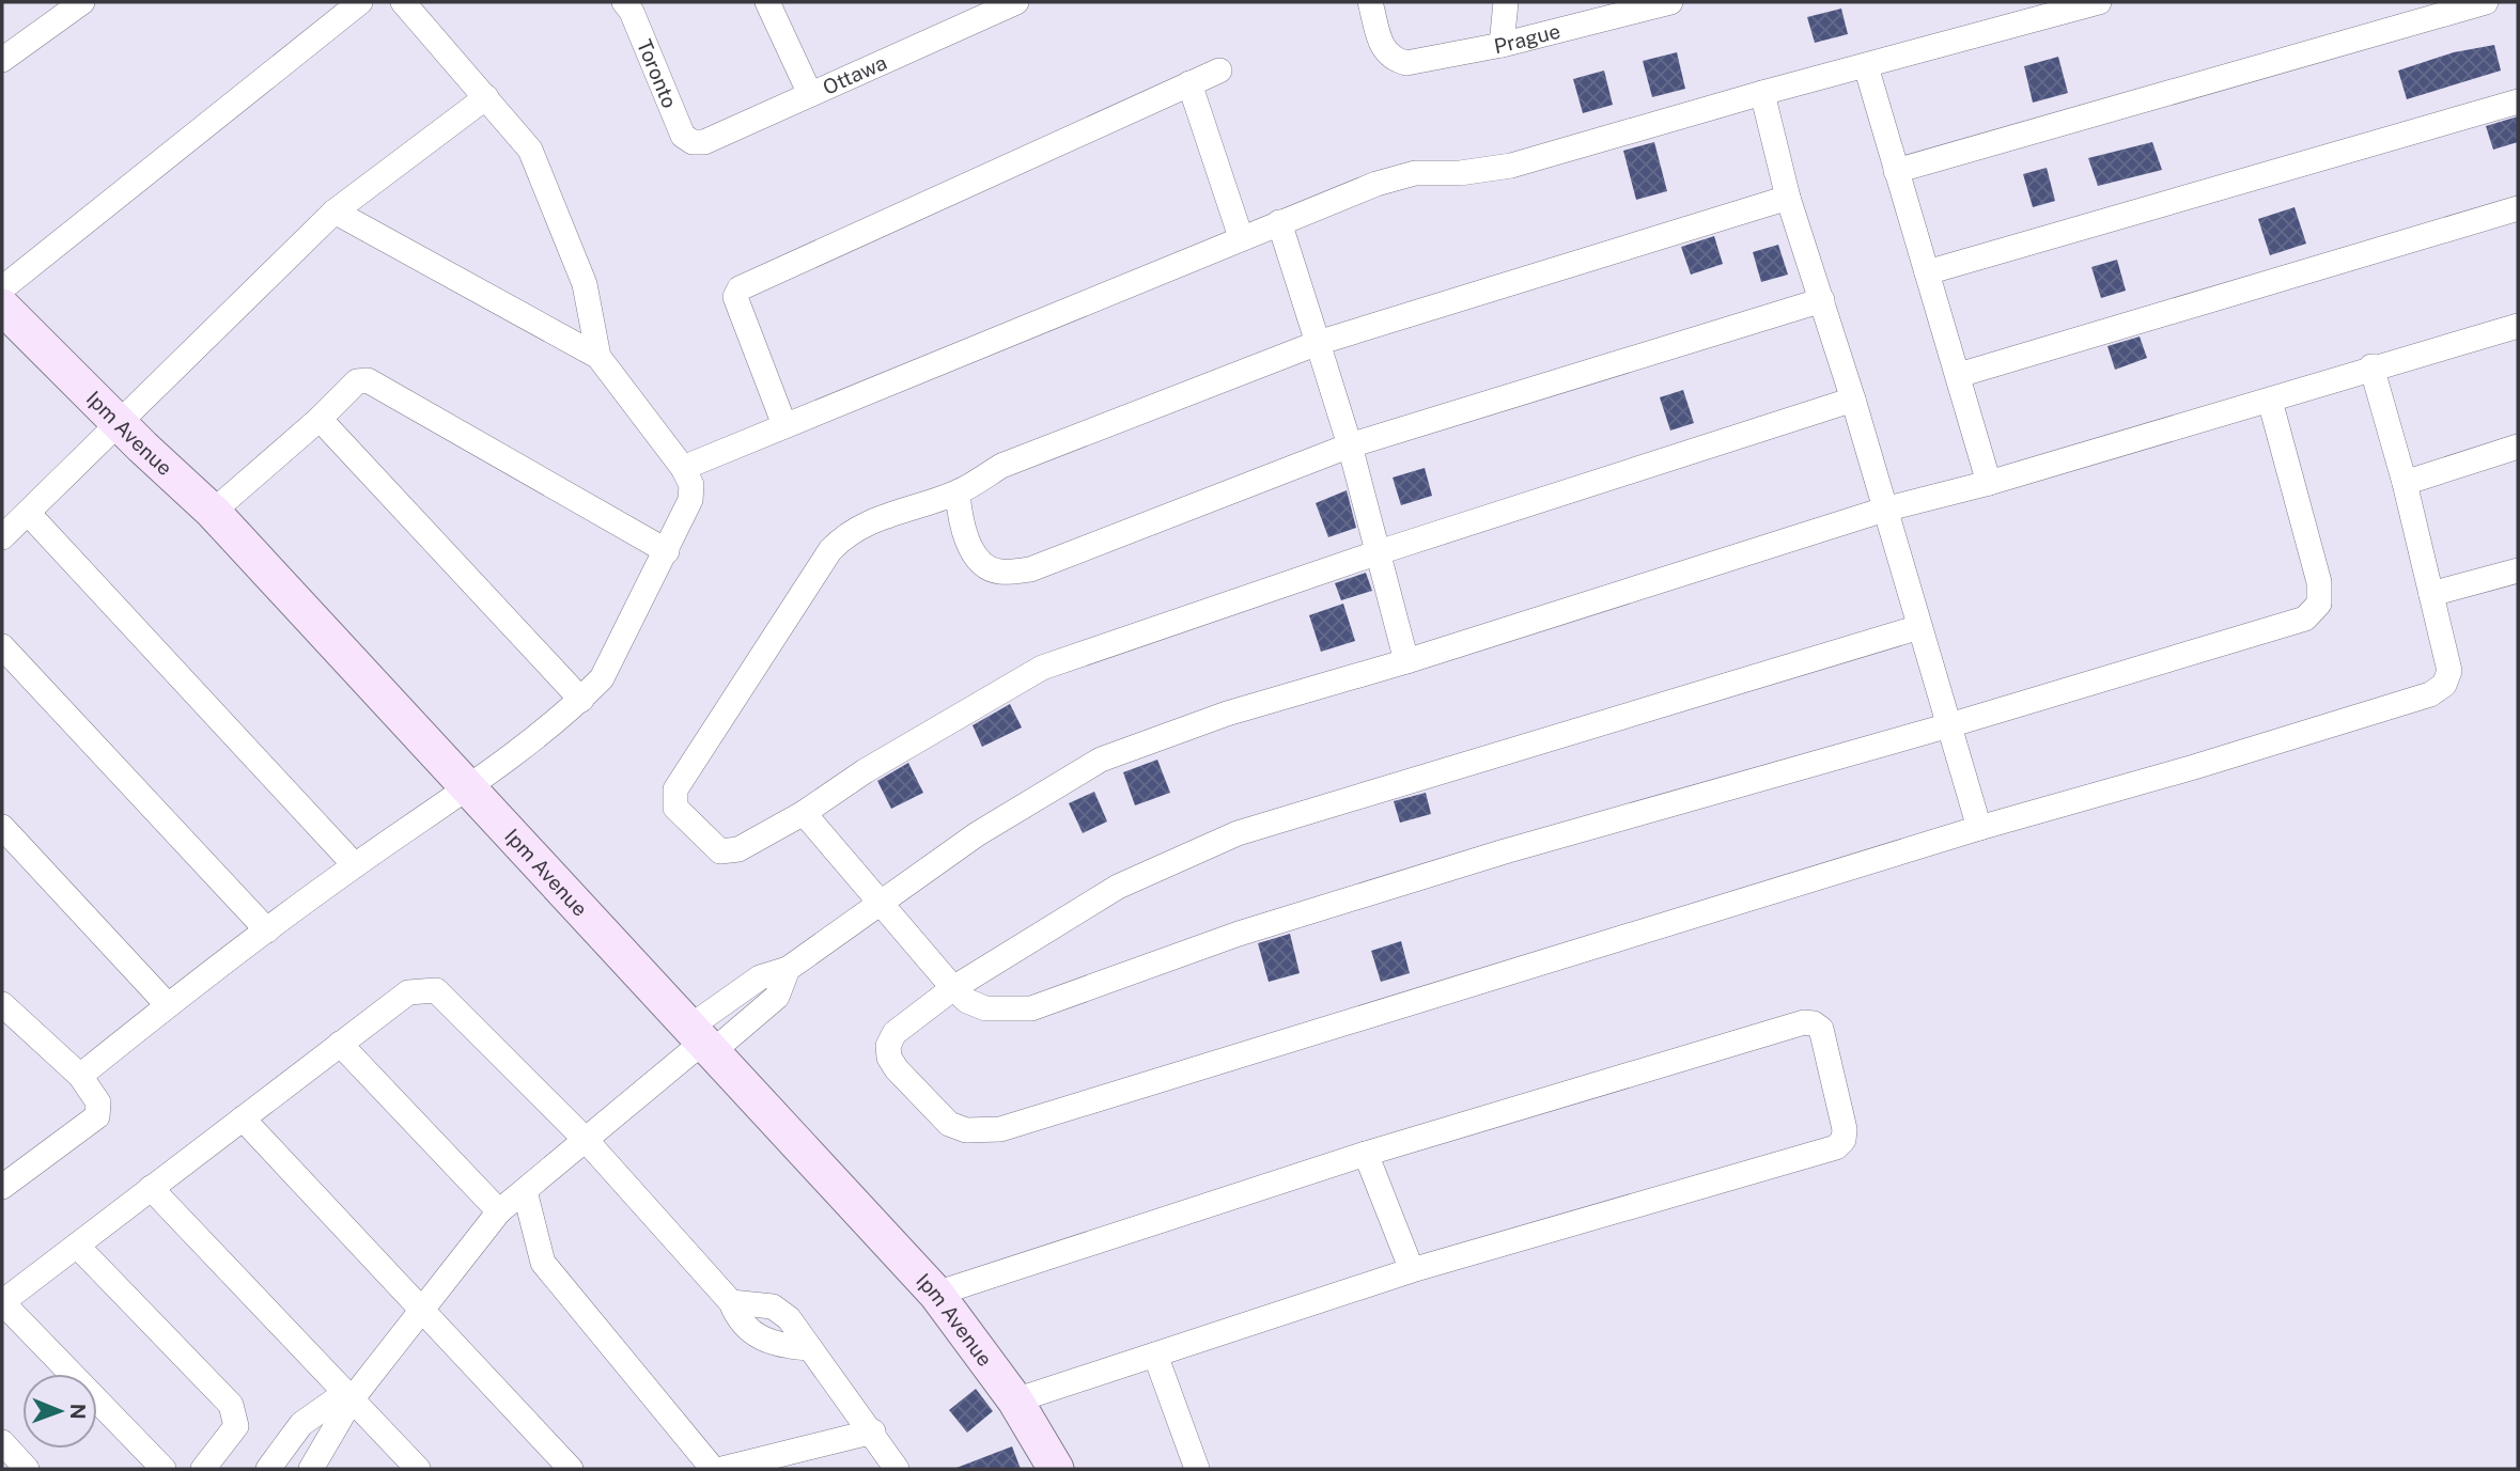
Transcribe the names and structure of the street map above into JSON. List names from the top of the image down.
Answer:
{
  "streets": {
    "street": [
      "Prague",
      "Toronto",
      "Ottawa",
      "Ipm Avenue"
    ]
  },
  "crossings": [
    ["Toronto", "Ottawa"]
  ],
  "north": "right"
}
